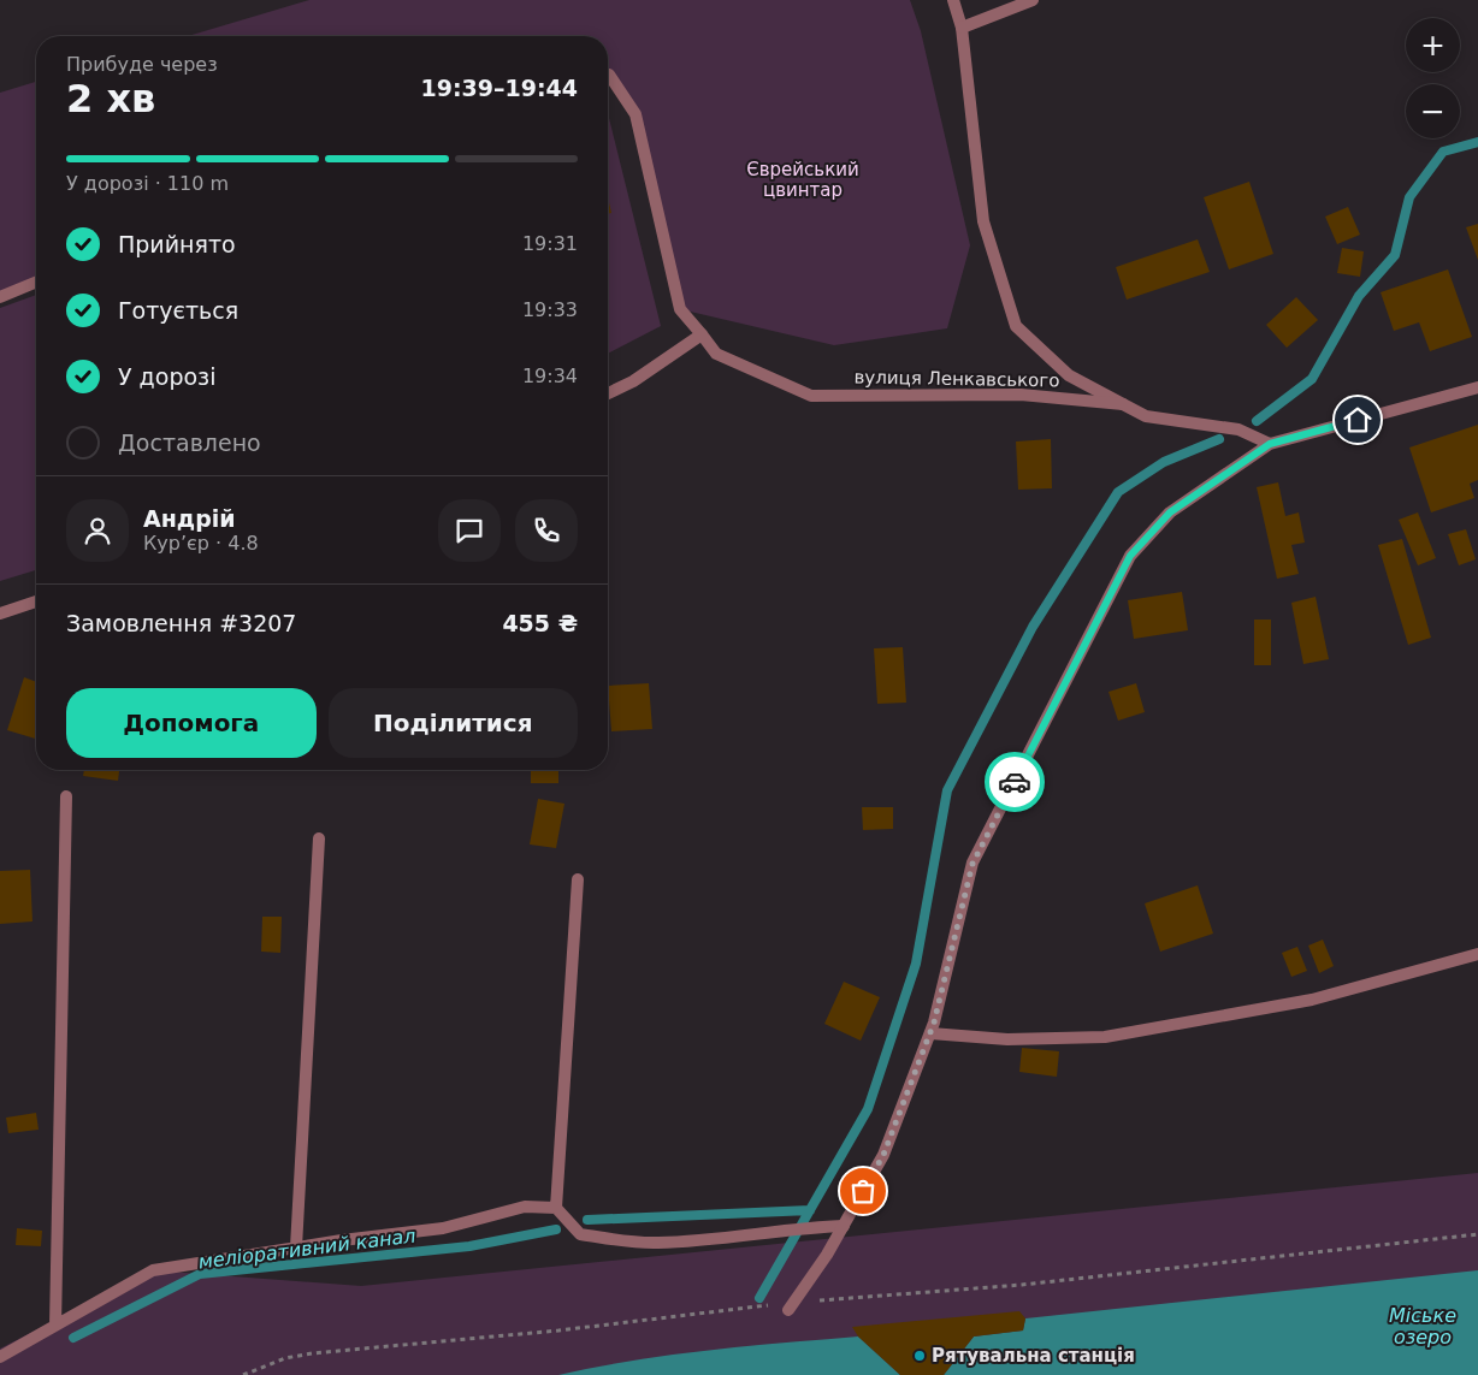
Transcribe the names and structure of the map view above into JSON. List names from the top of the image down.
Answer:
{
  "streets": {
    "street": ["вулиця Ленкавського"]
  },
  "water": ["меліоративний канал", "Міське озеро"],
  "parks": ["Єврейський цвинтар"],
  "places": ["Рятувальна станція"],
  "page": {
    "map_buttons": ["+", "−"],
    "heading": ["2 хв", "Прибуде через", "19:39–19:44"],
    "panel": [
      "Андрій",
      "Кур’єр · 4.8",
      "Замовлення #3207",
      "455 ₴"
    ],
    "bar": "У дорозі · 110 m",
    "list": [
      ["Прийнято", "19:31"],
      ["Готується", "19:33"],
      ["У дорозі", "19:34"],
      "Доставлено"
    ],
    "buttons": ["Допомога", "Поділитися"]
  }
}
